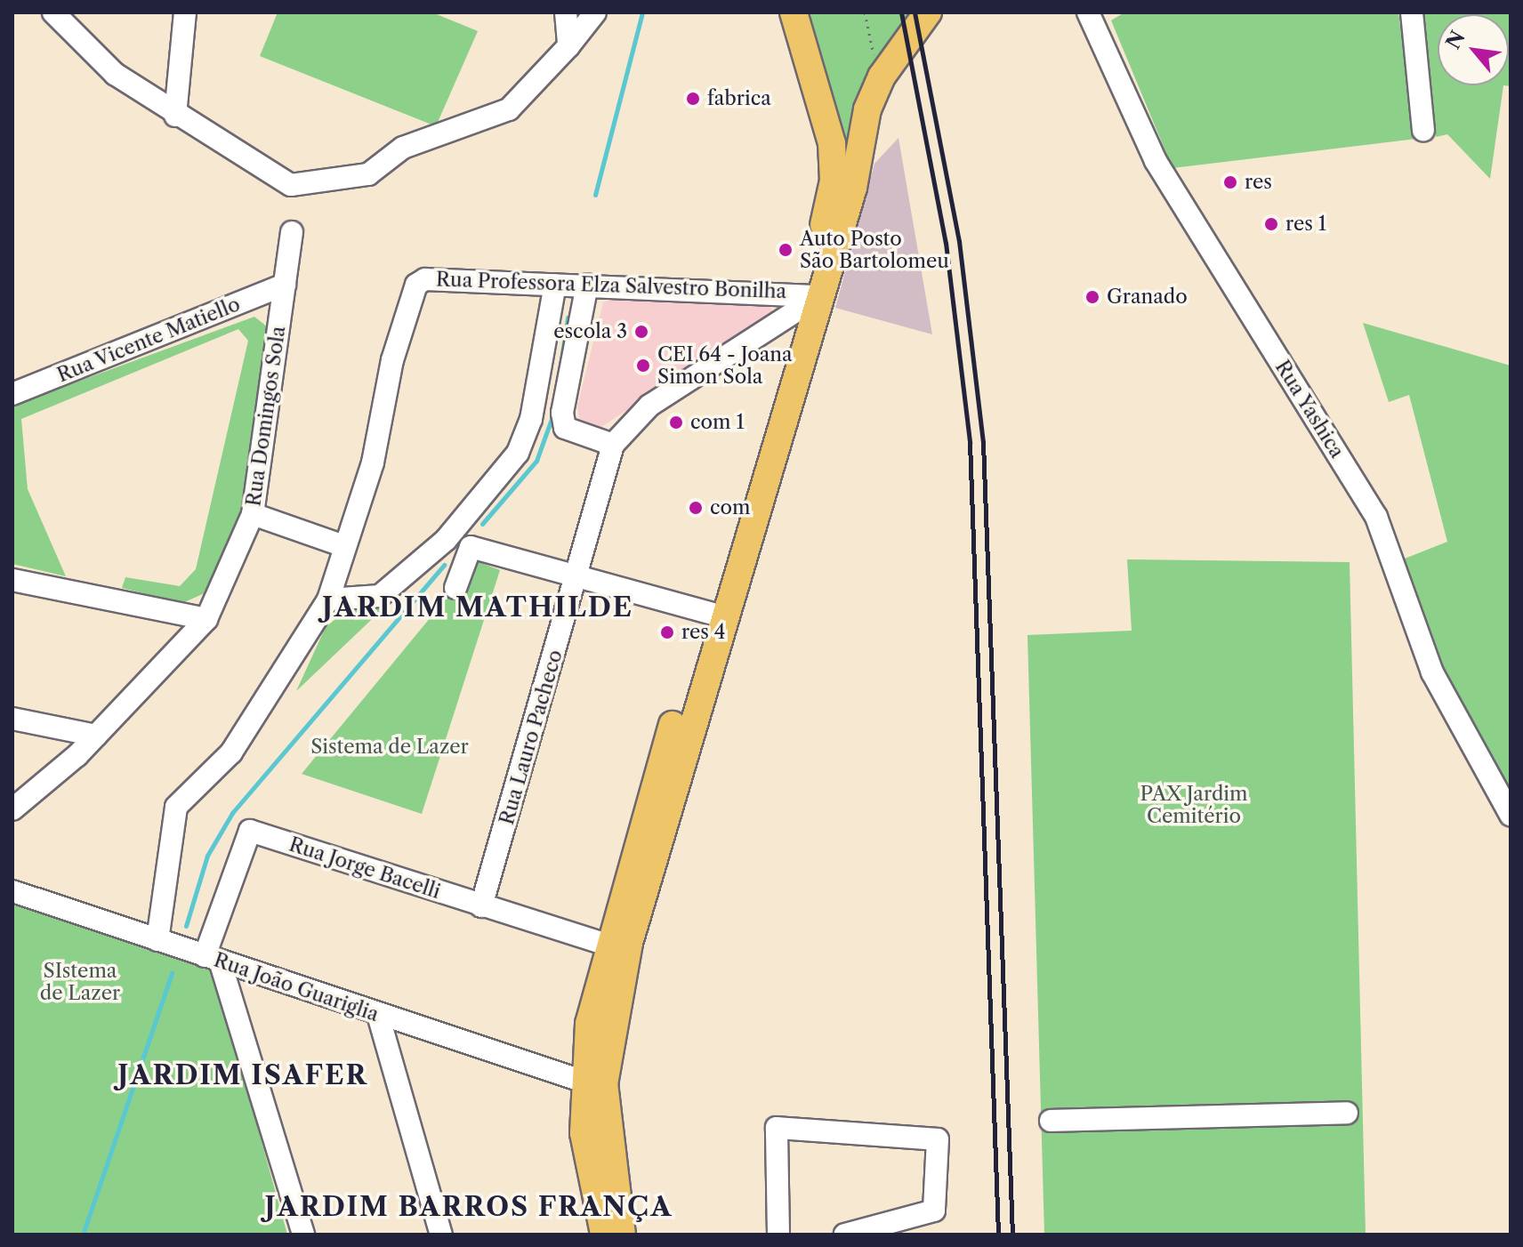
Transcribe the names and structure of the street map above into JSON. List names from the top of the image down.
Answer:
{
  "streets": {
    "street": [
      "Rua Professora Elza Salvestro Bonilha",
      "Rua Vicente Matiello",
      "Rua Yashica",
      "Rua Domingos Sola",
      "Rua Lauro Pacheco",
      "Rua Jorge Bacelli",
      "Rua João Guariglia"
    ]
  },
  "crossings": [
    ["Rua Professora Elza Salvestro Bonilha", "Rua João Guariglia"],
    ["Rua Vicente Matiello", "Rua Domingos Sola"],
    ["Rua Lauro Pacheco", "Rua Jorge Bacelli"],
    ["Rua Jorge Bacelli", "Rua João Guariglia"]
  ],
  "districts": ["JARDIM MATHILDE", "JARDIM ISAFER", "JARDIM BARROS FRANÇA"],
  "parks": ["Sistema de Lazer", "PAX Jardim Cemitério", "SIstema de Lazer"],
  "places": [
    "fabrica",
    "res",
    "res 1",
    "Auto Posto São Bartolomeu",
    "Granado",
    "escola 3",
    "CEI 64 - Joana Simon Sola",
    "com 1",
    "com",
    "res 4"
  ],
  "north": "top left"
}
